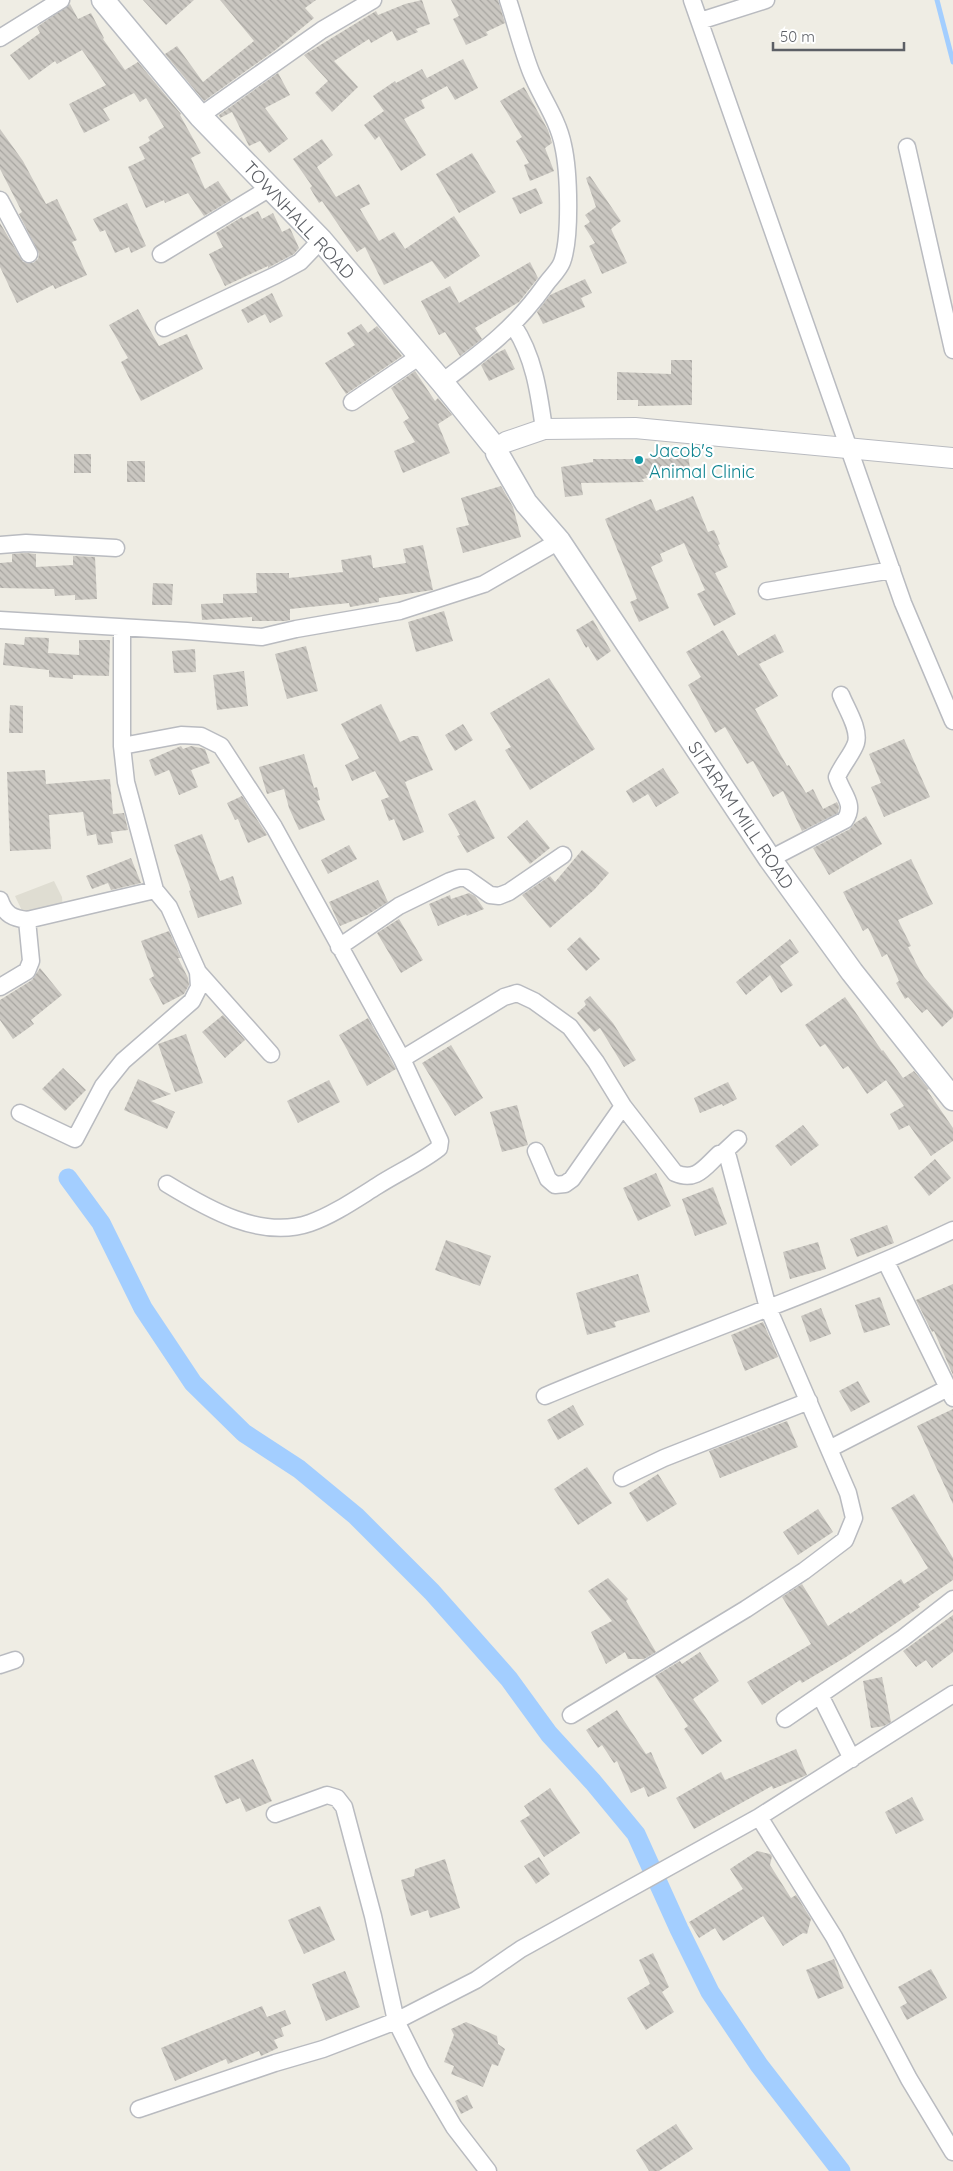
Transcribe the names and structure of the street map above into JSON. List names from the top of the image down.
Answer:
{
  "streets": {
    "main road": ["TOWNHALL ROAD", "SITARAM MILL ROAD"]
  },
  "crossings": [
    ["TOWNHALL ROAD", "SITARAM MILL ROAD"]
  ],
  "places": ["Jacob's Animal Clinic"],
  "scale_bar": "50 m"
}
